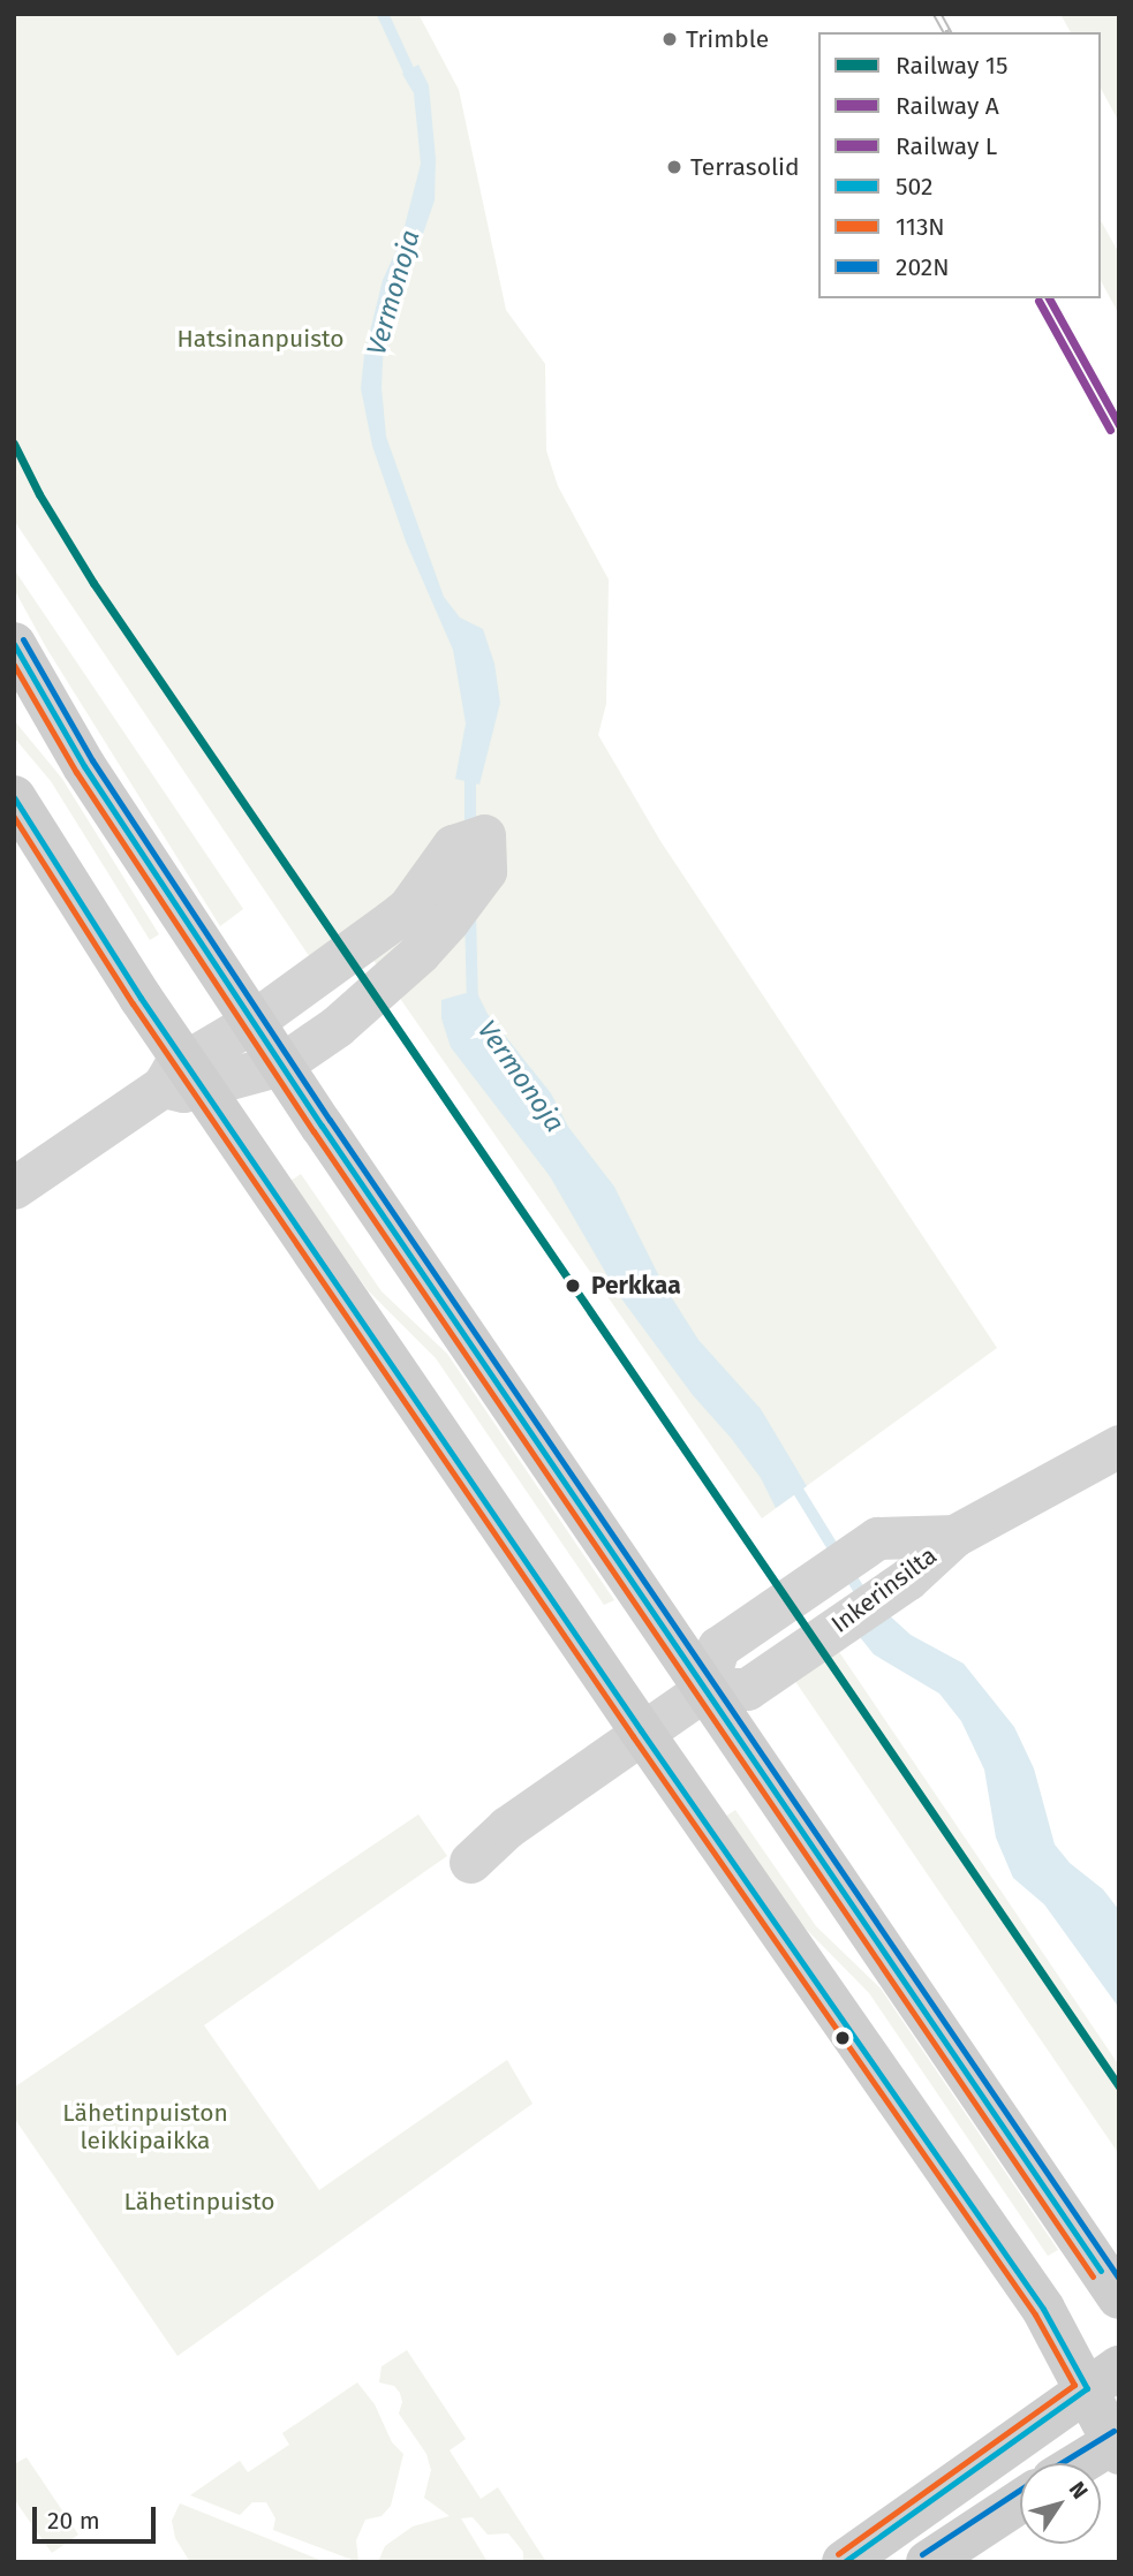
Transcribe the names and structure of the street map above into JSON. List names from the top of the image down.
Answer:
{
  "streets": {
    "street": ["Inkerinsilta"]
  },
  "water": ["Vermonoja"],
  "parks": ["Hatsinanpuisto", "Lähetinpuiston leikkipaikka", "Lähetinpuisto"],
  "places": ["Trimble", "Terrasolid", "Perkkaa"],
  "lines": [
    "rail line A",
    "rail line L",
    "rail line 15",
    "transit line 202N",
    "transit line 502",
    "transit line 113N"
  ],
  "legend": [
    "Railway 15",
    "Railway A",
    "Railway L",
    "502",
    "113N",
    "202N"
  ],
  "scale_bar": "20 m",
  "north": "top right"
}
